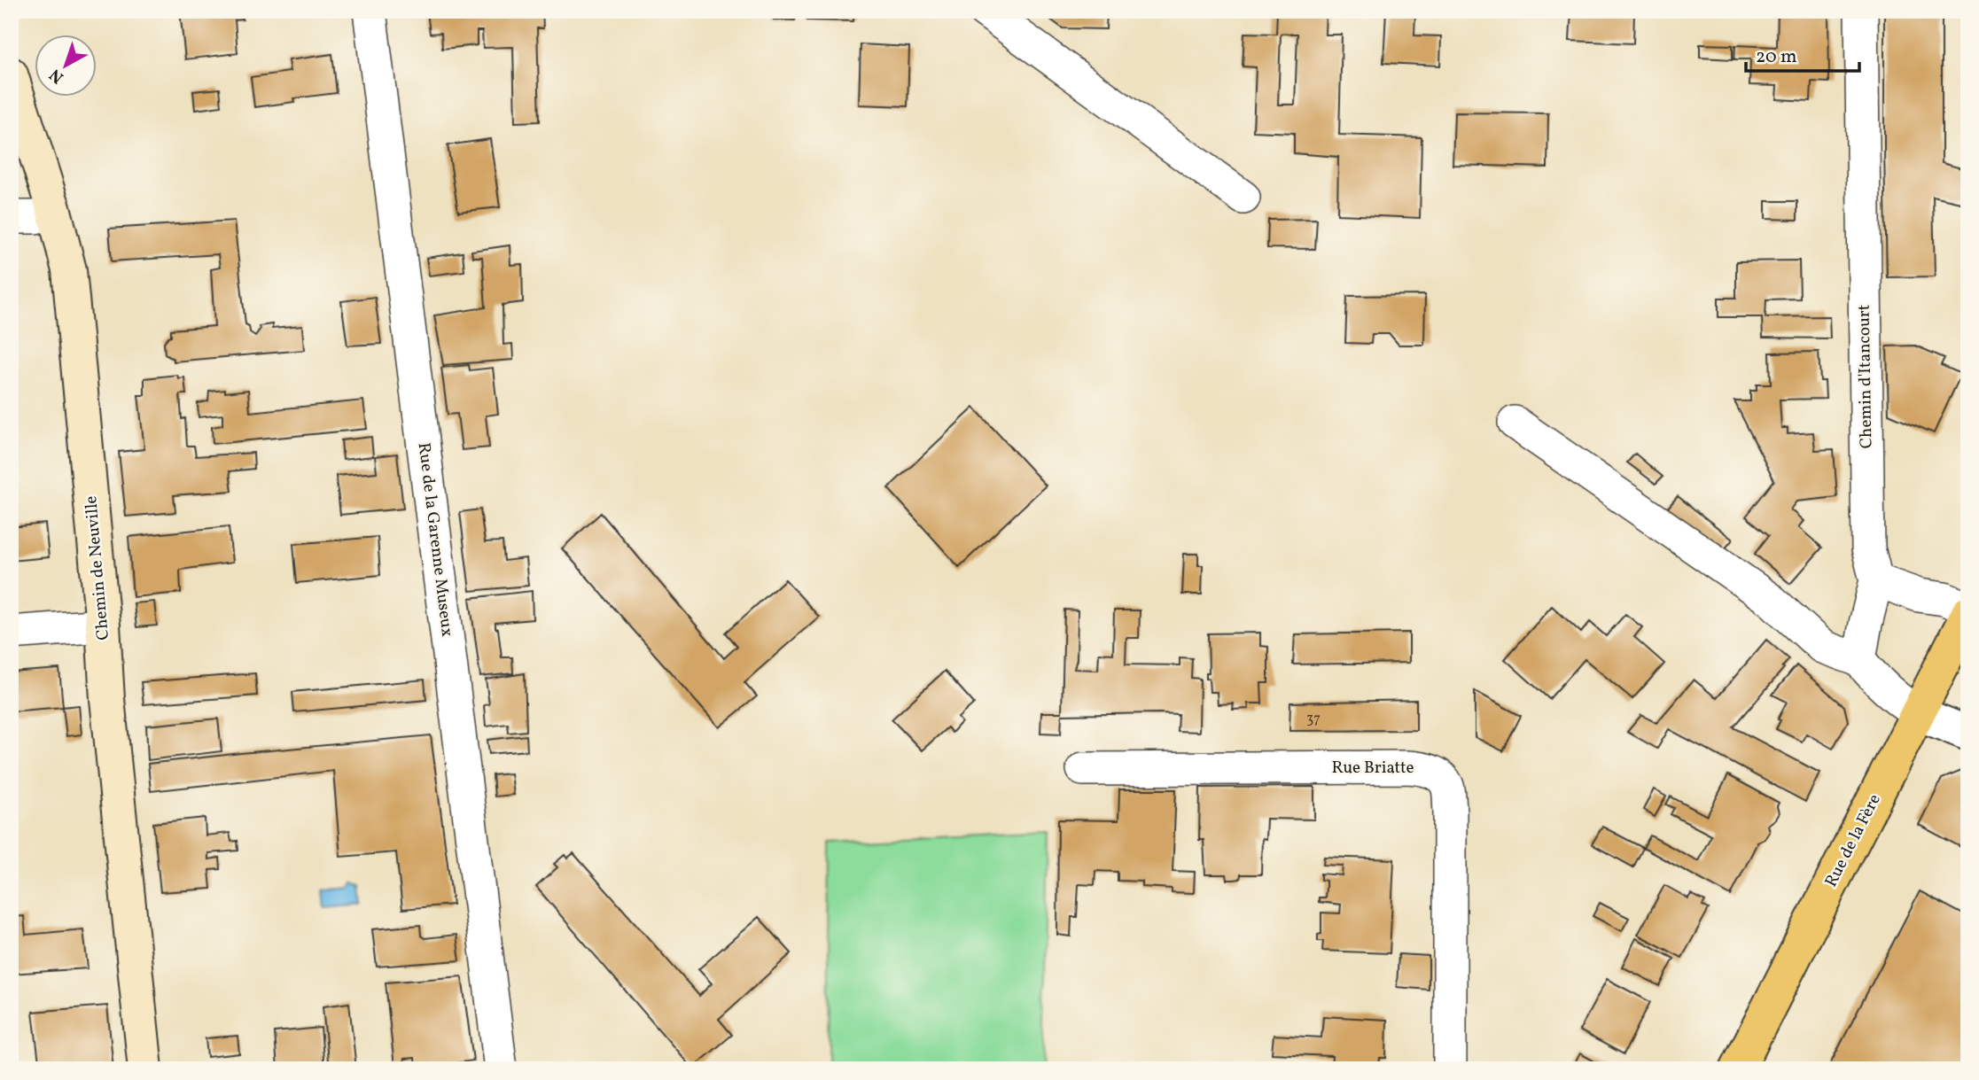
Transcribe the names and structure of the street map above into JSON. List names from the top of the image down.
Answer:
{
  "streets": {
    "main road": ["Chemin de Neuville", "Rue de la Fère"],
    "street": ["Chemin d'Itancourt", "Rue de la Garenne Museux", "Rue Briatte"]
  },
  "house_numbers": ["37"],
  "scale_bar": "20 m",
  "north": "bottom left"
}
